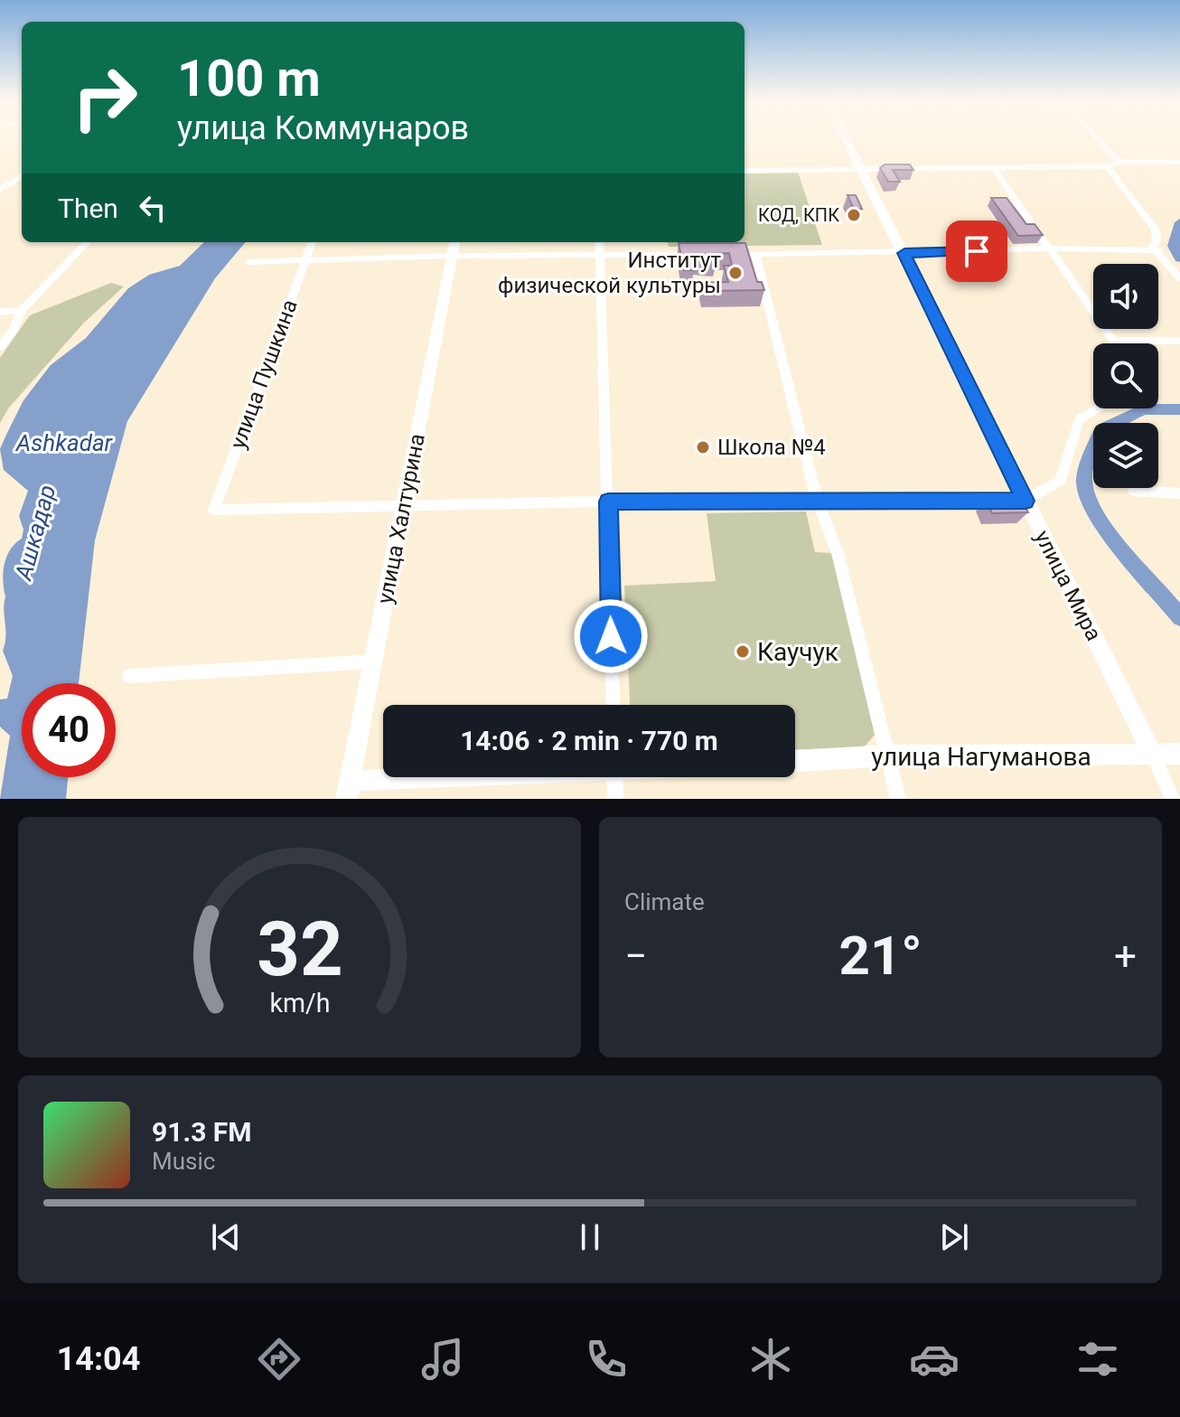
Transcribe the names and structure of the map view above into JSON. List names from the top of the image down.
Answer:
{
  "streets": {
    "main road": ["улица Халтурина", "улица Мира", "улица Нагуманова"],
    "street": ["улица Пушкина"]
  },
  "crossings": [
    ["улица Пушкина", "улица Халтурина"],
    ["улица Мира", "улица Нагуманова"]
  ],
  "water": ["Ashkadar", "Ашкадар"],
  "places": [
    "КОД, КПК",
    "Институт физической культуры",
    "Школа №4",
    "Каучук"
  ],
  "page": {
    "turn": ["100 m", "улица Коммунаров"],
    "then": "Then",
    "limit": "40",
    "trip": "14:06 · 2 min · 770 m",
    "tile": "Climate",
    "heat": ["−", "21°", "+"],
    "song": ["91.3 FM", "Music"],
    "tabs": "14:04",
    "gauge": ["32", "km/h"]
  }
}
